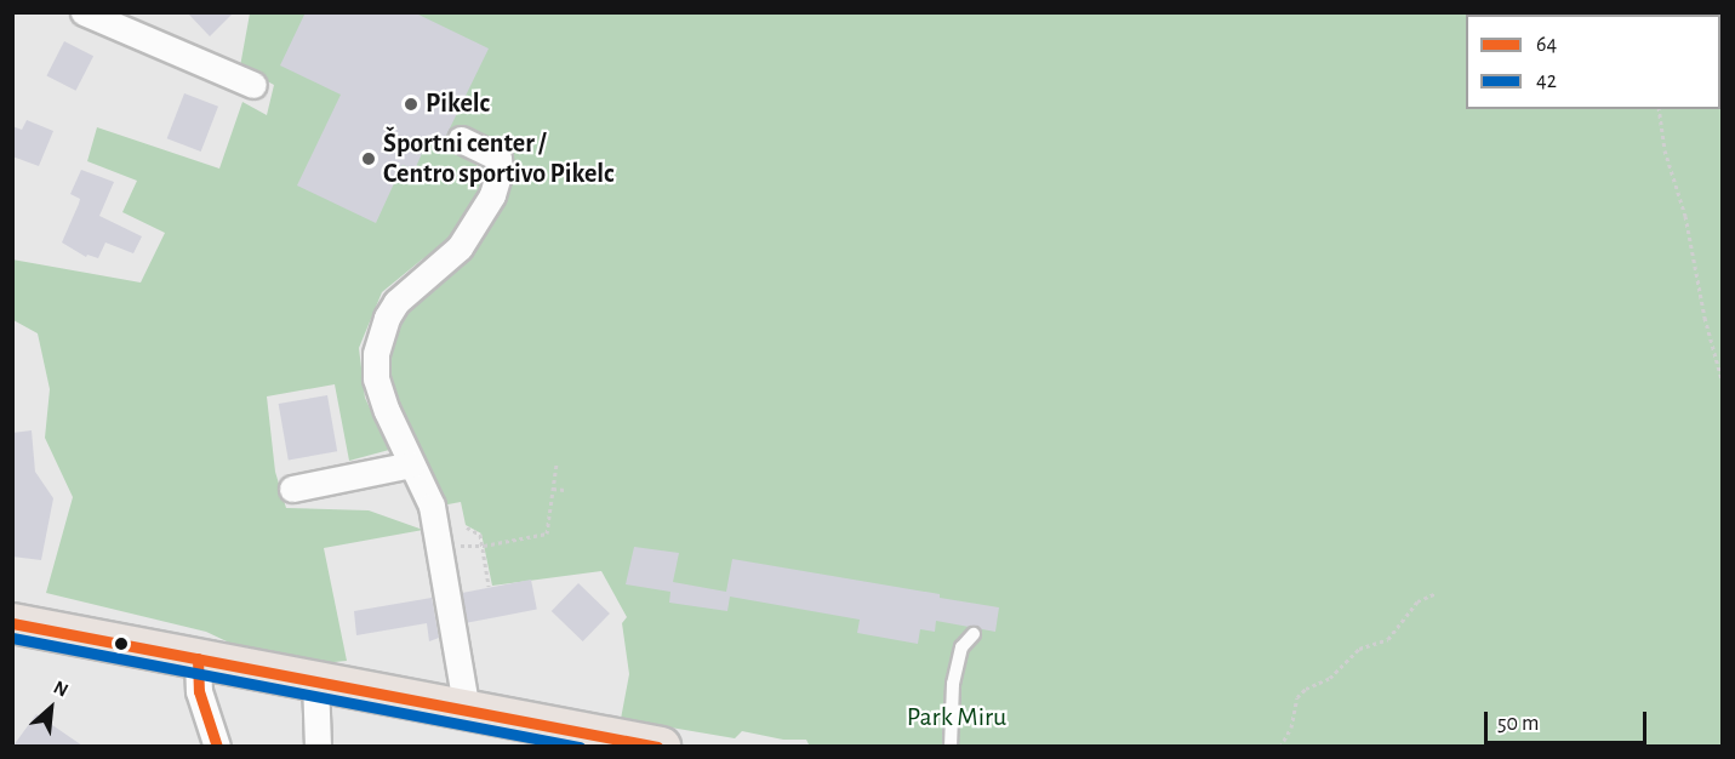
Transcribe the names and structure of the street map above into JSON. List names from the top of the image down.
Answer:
{
  "parks": ["Park Miru"],
  "places": ["Pikelc", "Športni center / Centro sportivo Pikelc"],
  "lines": ["transit line 64", "transit line 42"],
  "legend": ["64", "42"],
  "scale_bar": "50 m",
  "north": "top right"
}
